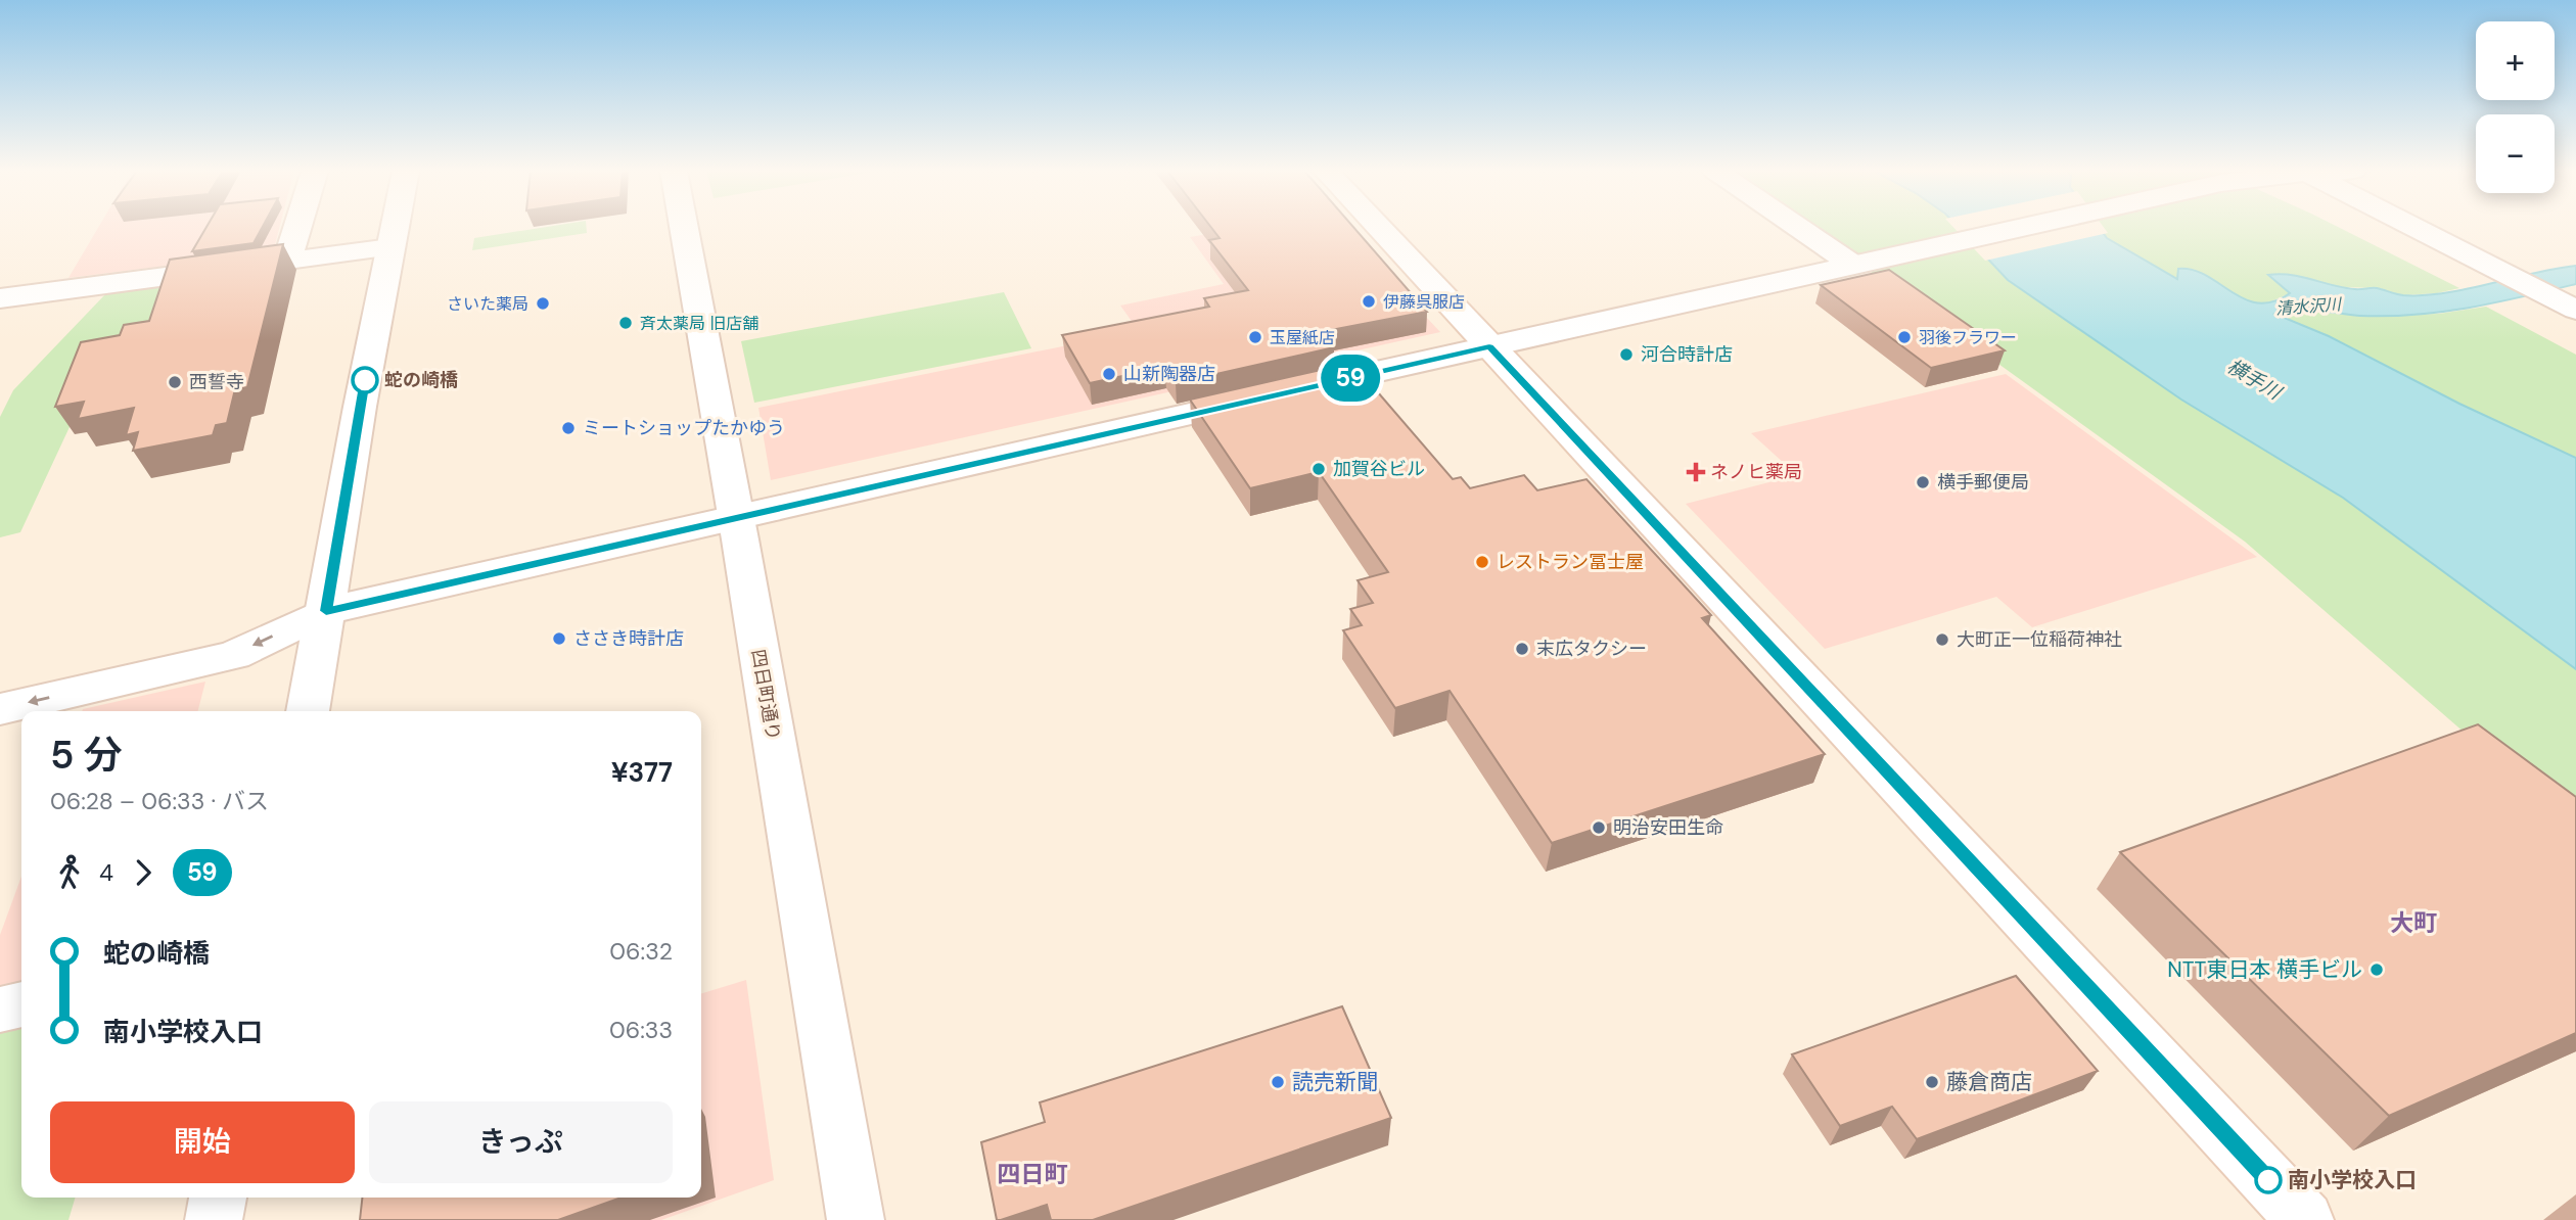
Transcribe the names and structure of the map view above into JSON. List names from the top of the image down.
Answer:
{
  "streets": {
    "street": ["四日町通り"]
  },
  "districts": ["大町", "四日町"],
  "water": ["清水沢川", "横手川"],
  "places": {
    "other": [
      "伊藤呉服店",
      "さいた薬局",
      "斉太薬局 旧店舗",
      "玉屋紙店",
      "羽後フラワー",
      "河合時計店",
      "山新陶器店",
      "蛇の崎橋",
      "西誓寺",
      "ミートショップたかゆう",
      "加賀谷ビル",
      "横手郵便局",
      "レストラン冨士屋",
      "ささき時計店",
      "大町正一位稲荷神社",
      "末広タクシー",
      "明治安田生命",
      "NTT東日本 横手ビル",
      "読売新聞",
      "藤倉商店",
      "南小学校入口"
    ],
    "health": ["ネノヒ薬局"]
  },
  "lines": ["bus line 59"],
  "page": {
    "on_map": "59",
    "map_buttons": ["+", "−"],
    "heading": ["5 分", "06:28 – 06:33 · バス", "¥377"],
    "legs": ["4", "59"],
    "list": [
      {
        "name": "蛇の崎橋",
        "value": "06:32"
      },
      {
        "name": "南小学校入口",
        "value": "06:33"
      }
    ],
    "buttons": ["開始", "きっぷ"]
  }
}
